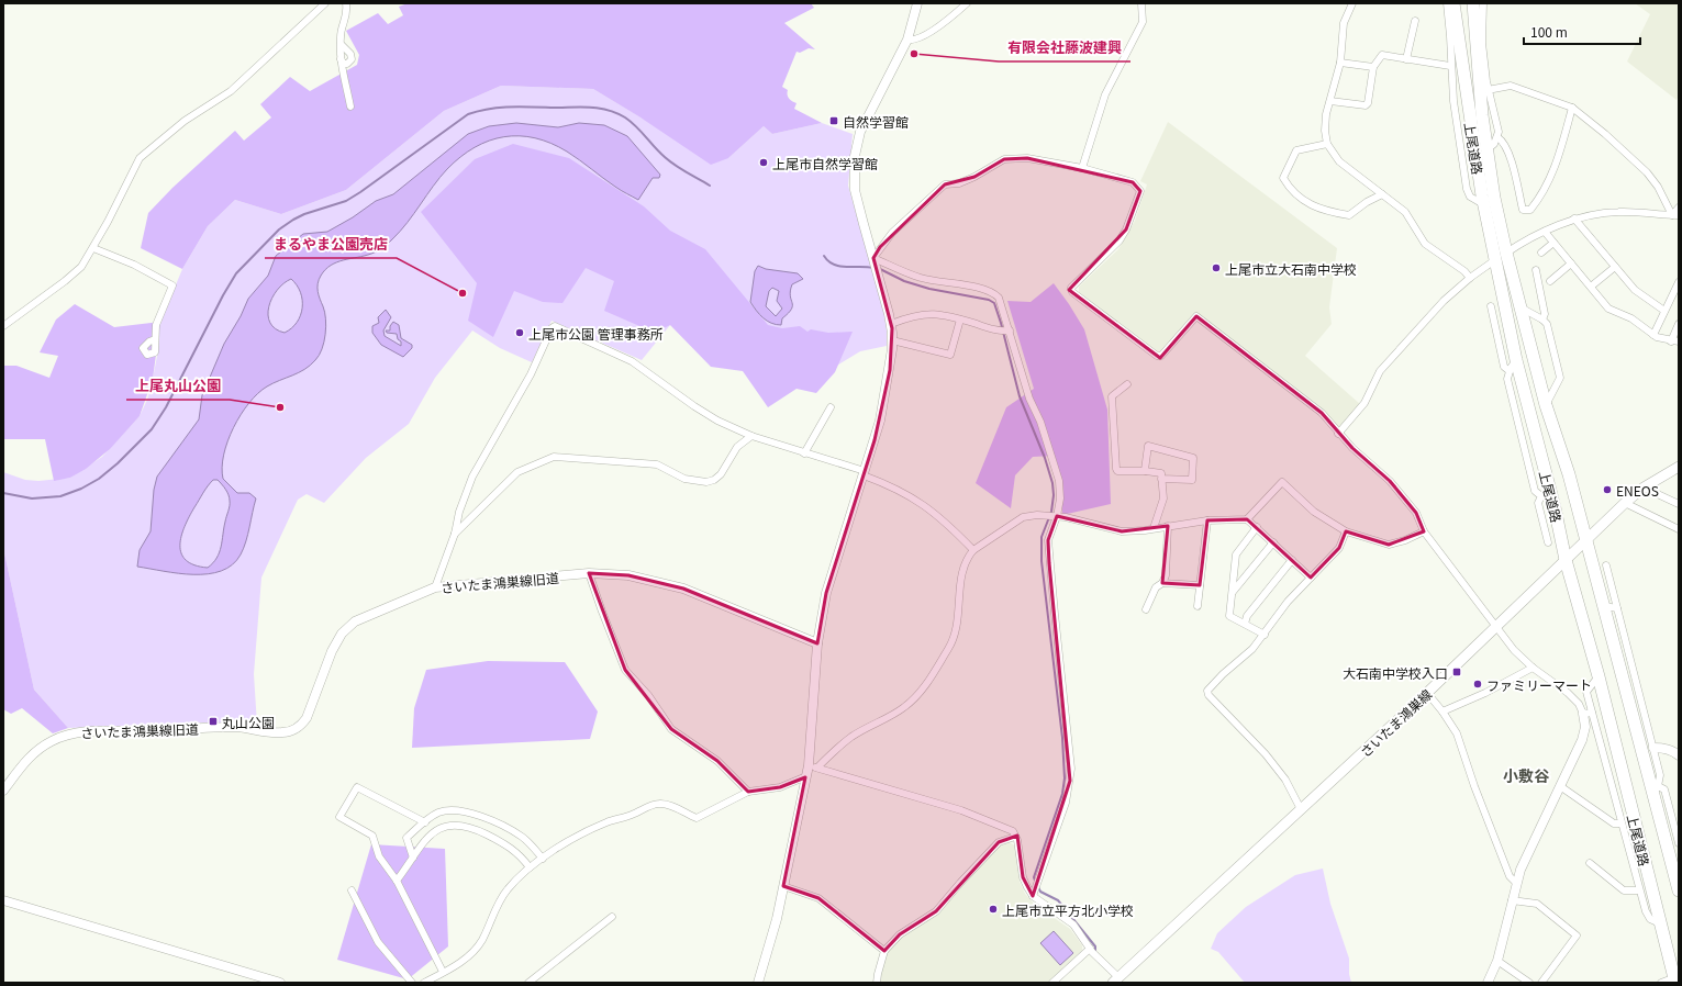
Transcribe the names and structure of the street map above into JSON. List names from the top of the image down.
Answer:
{
  "streets": {
    "highway": ["上尾道路"],
    "main road": ["さいたま鴻巣線"],
    "street": ["さいたま鴻巣線旧道"]
  },
  "crossings": [
    ["上尾道路", "さいたま鴻巣線"]
  ],
  "districts": ["小敷谷"],
  "places": {
    "other": [
      "有限会社藤波建興",
      "上尾市自然学習館",
      "上尾市立大石南中学校",
      "まるやま公園売店",
      "上尾市公園 管理事務所",
      "上尾丸山公園",
      "ENEOS",
      "ファミリーマート",
      "上尾市立平方北小学校"
    ],
    "transit": ["自然学習館", "大石南中学校入口", "丸山公園"]
  },
  "scale_bar": "100 m"
}
